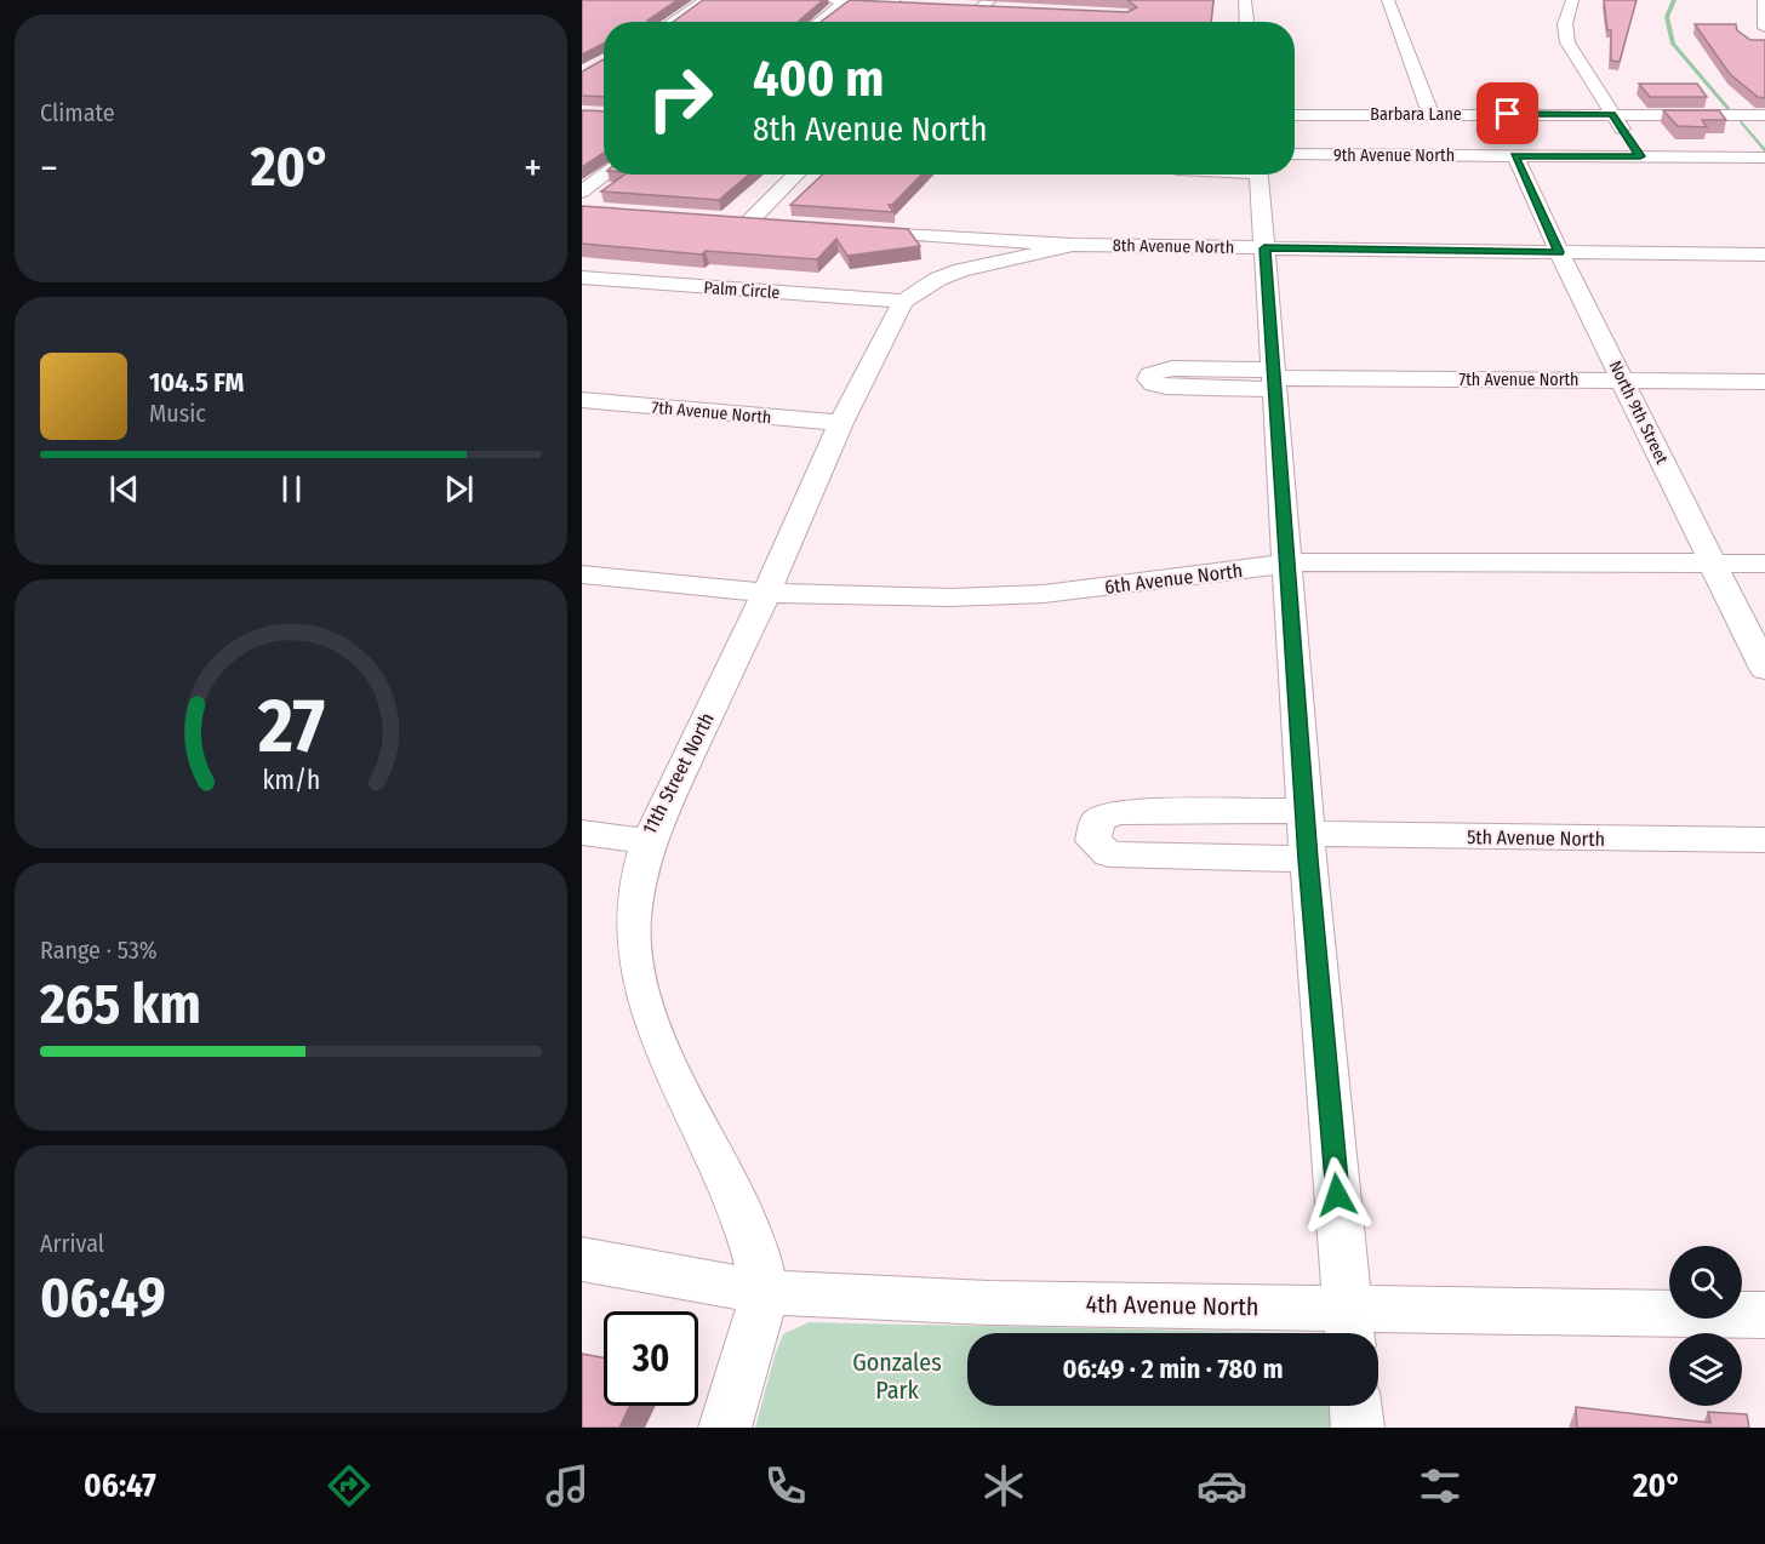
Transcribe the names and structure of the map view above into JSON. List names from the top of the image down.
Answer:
{
  "streets": {
    "street": [
      "Barbara Lane",
      "9th Avenue North",
      "8th Avenue North",
      "Palm Circle",
      "7th Avenue North",
      "North 9th Street",
      "6th Avenue North",
      "11th Street North",
      "5th Avenue North",
      "4th Avenue North"
    ]
  },
  "crossings": [
    ["9th Avenue North", "North 9th Street"],
    ["8th Avenue North", "North 9th Street"],
    ["8th Avenue North", "11th Street North"],
    ["Palm Circle", "11th Street North"],
    ["7th Avenue North", "North 9th Street"],
    ["7th Avenue North", "11th Street North"],
    ["North 9th Street", "6th Avenue North"],
    ["6th Avenue North", "11th Street North"],
    ["11th Street North", "4th Avenue North"]
  ],
  "parks": ["Gonzales Park"],
  "page": {
    "tile": [
      "Climate",
      ["Range · 53%", "265 km"],
      ["Arrival", "06:49"]
    ],
    "turn": ["400 m", "8th Avenue North"],
    "heat": ["−", "20°", "+"],
    "song": ["104.5 FM", "Music"],
    "limit": "30",
    "trip": "06:49 · 2 min · 780 m",
    "tabs": ["06:47", "20°"],
    "gauge": ["27", "km/h"]
  }
}
